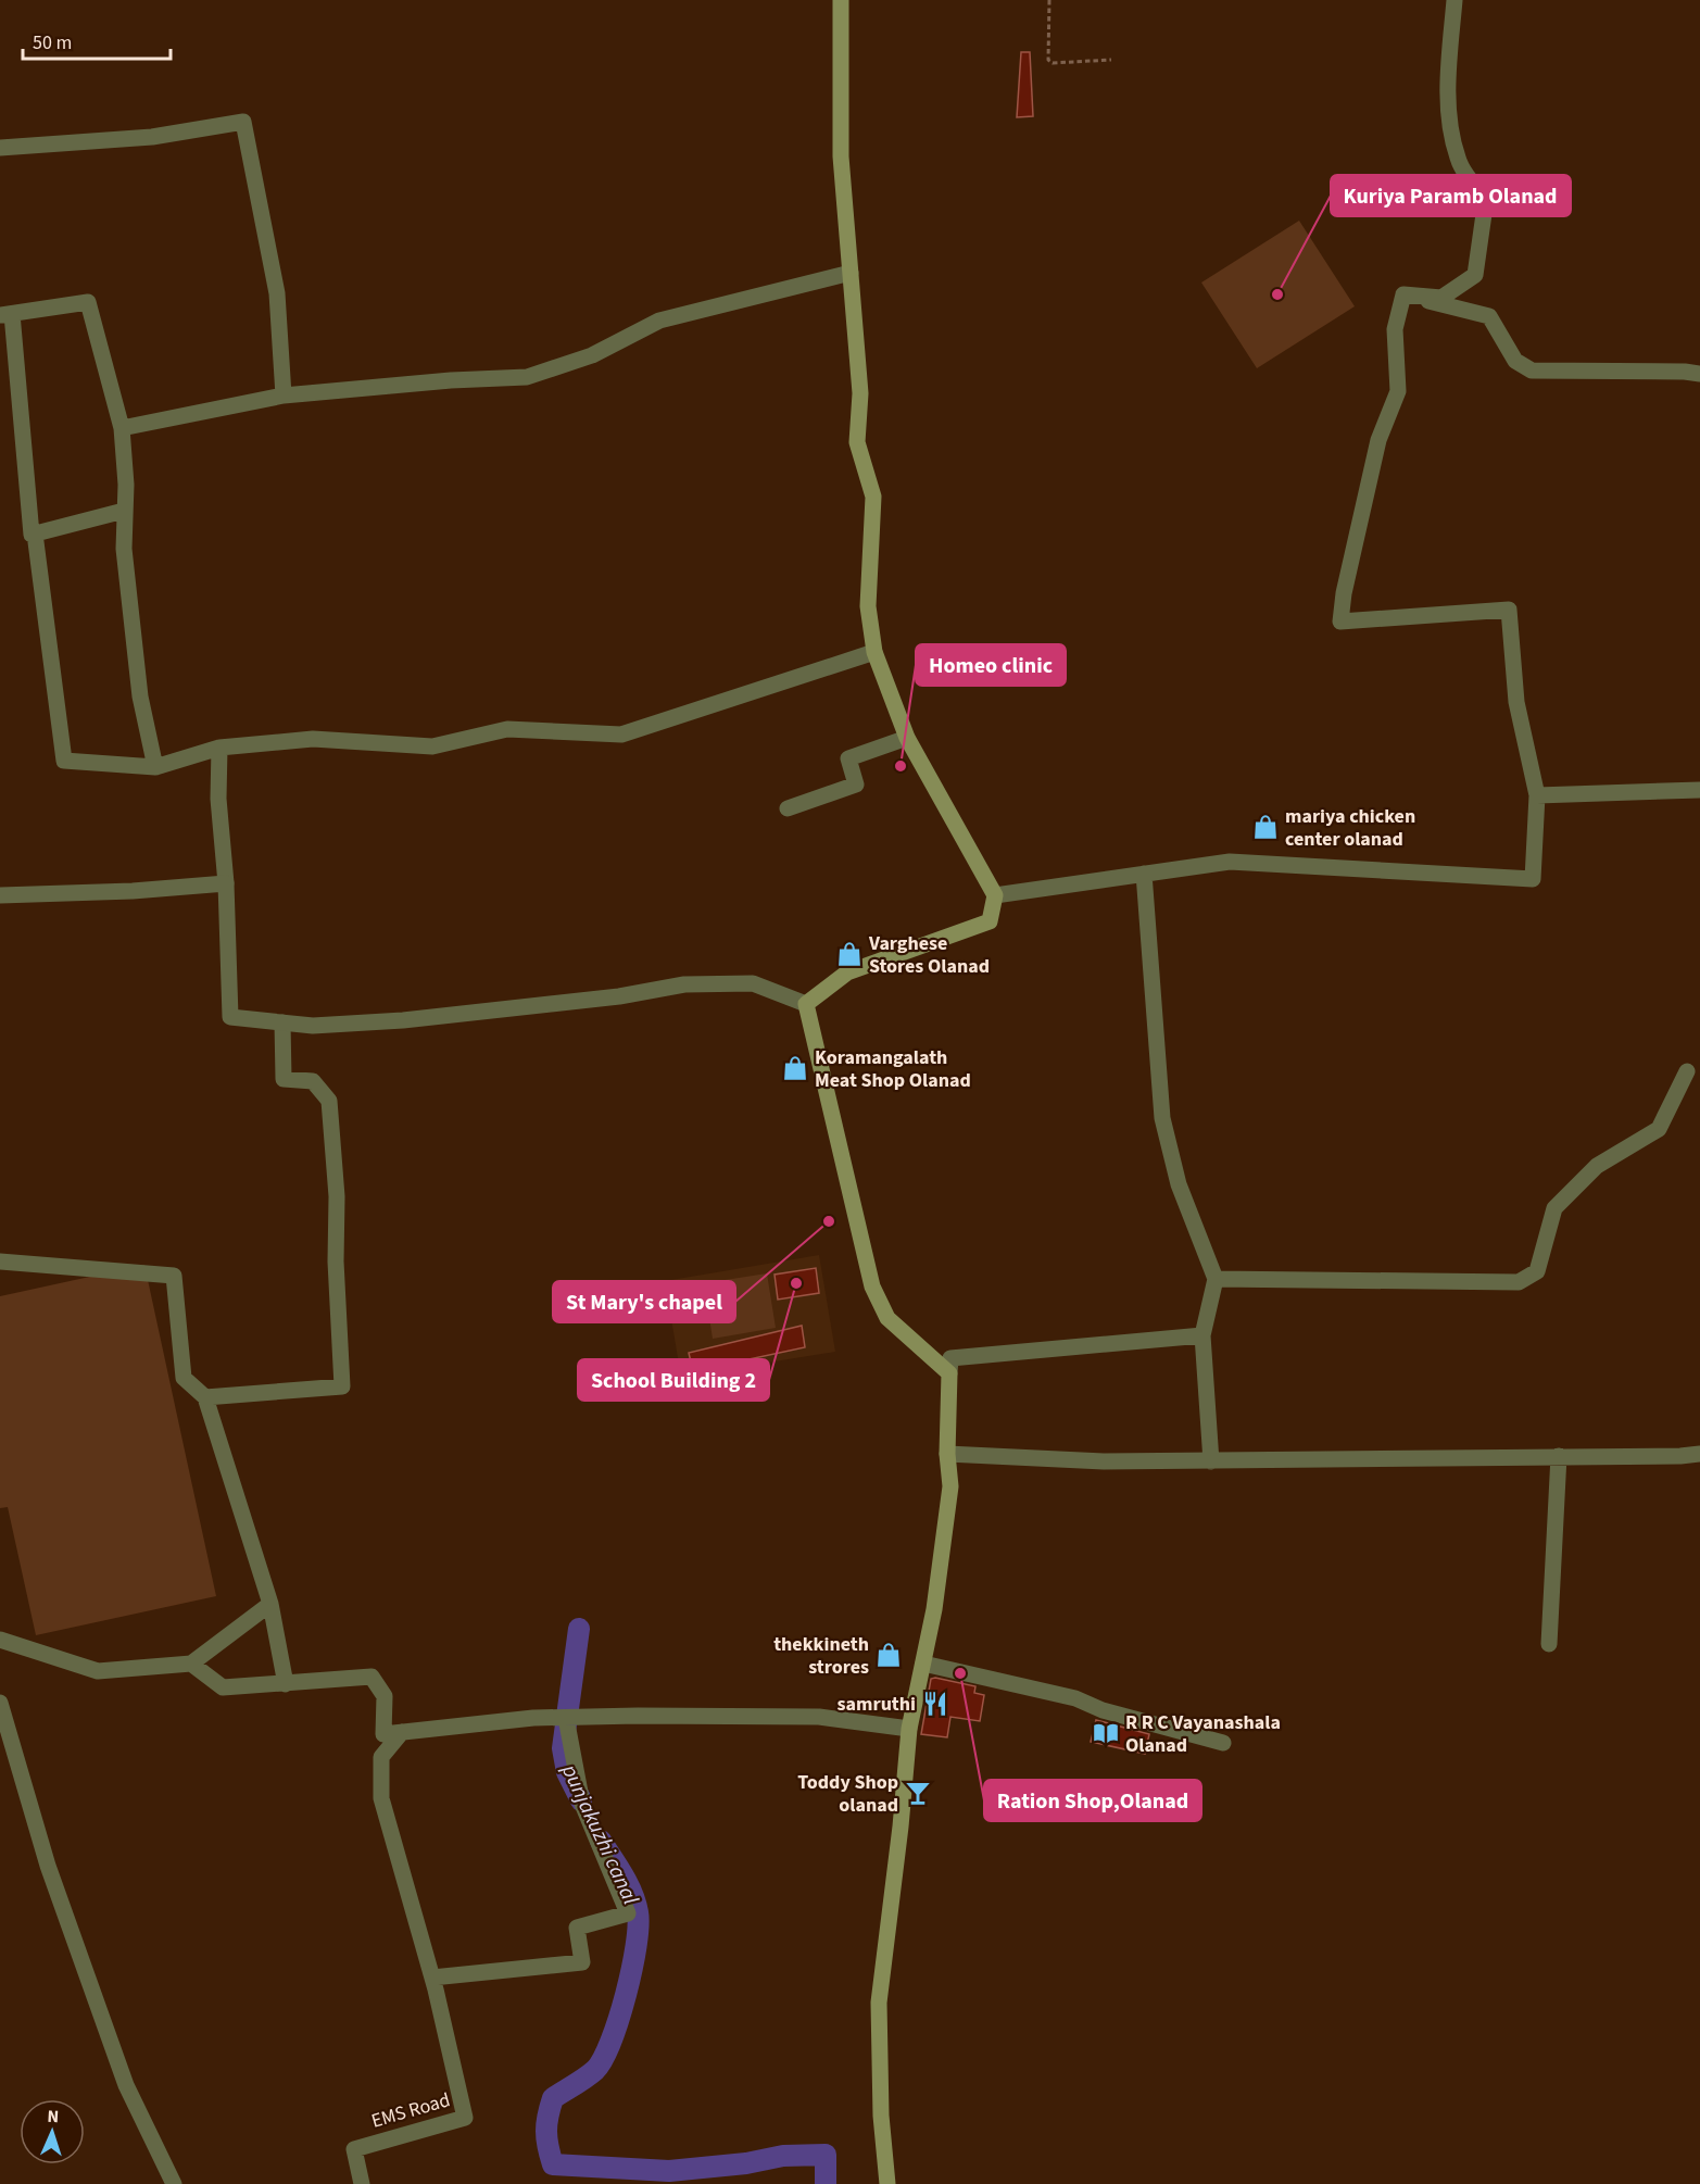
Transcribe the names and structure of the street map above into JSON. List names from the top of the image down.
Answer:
{
  "streets": {
    "street": ["EMS Road"]
  },
  "water": ["punjakuzhi canal"],
  "places": {
    "other": [
      "Kuriya Paramb Olanad",
      "Homeo clinic",
      "St Mary's chapel",
      "School Building 2",
      "Ration Shop,Olanad"
    ],
    "shop": [
      "mariya chicken center olanad",
      "Varghese Stores Olanad",
      "Koramangalath Meat Shop Olanad",
      "thekkineth strores"
    ],
    "restaurant": ["samruthi"],
    "library": ["R R C Vayanashala Olanad"],
    "bar": ["Toddy Shop olanad"]
  },
  "scale_bar": "50 m",
  "north": "top"
}
